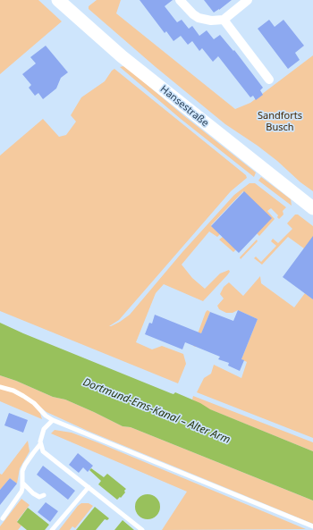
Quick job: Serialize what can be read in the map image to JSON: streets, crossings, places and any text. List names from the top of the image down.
{
  "streets": {
    "main road": ["Hansestraße"]
  },
  "water": ["Dortmund-Ems-Kanal – Alter Arm"],
  "parks": ["Sandforts Busch"]
}
